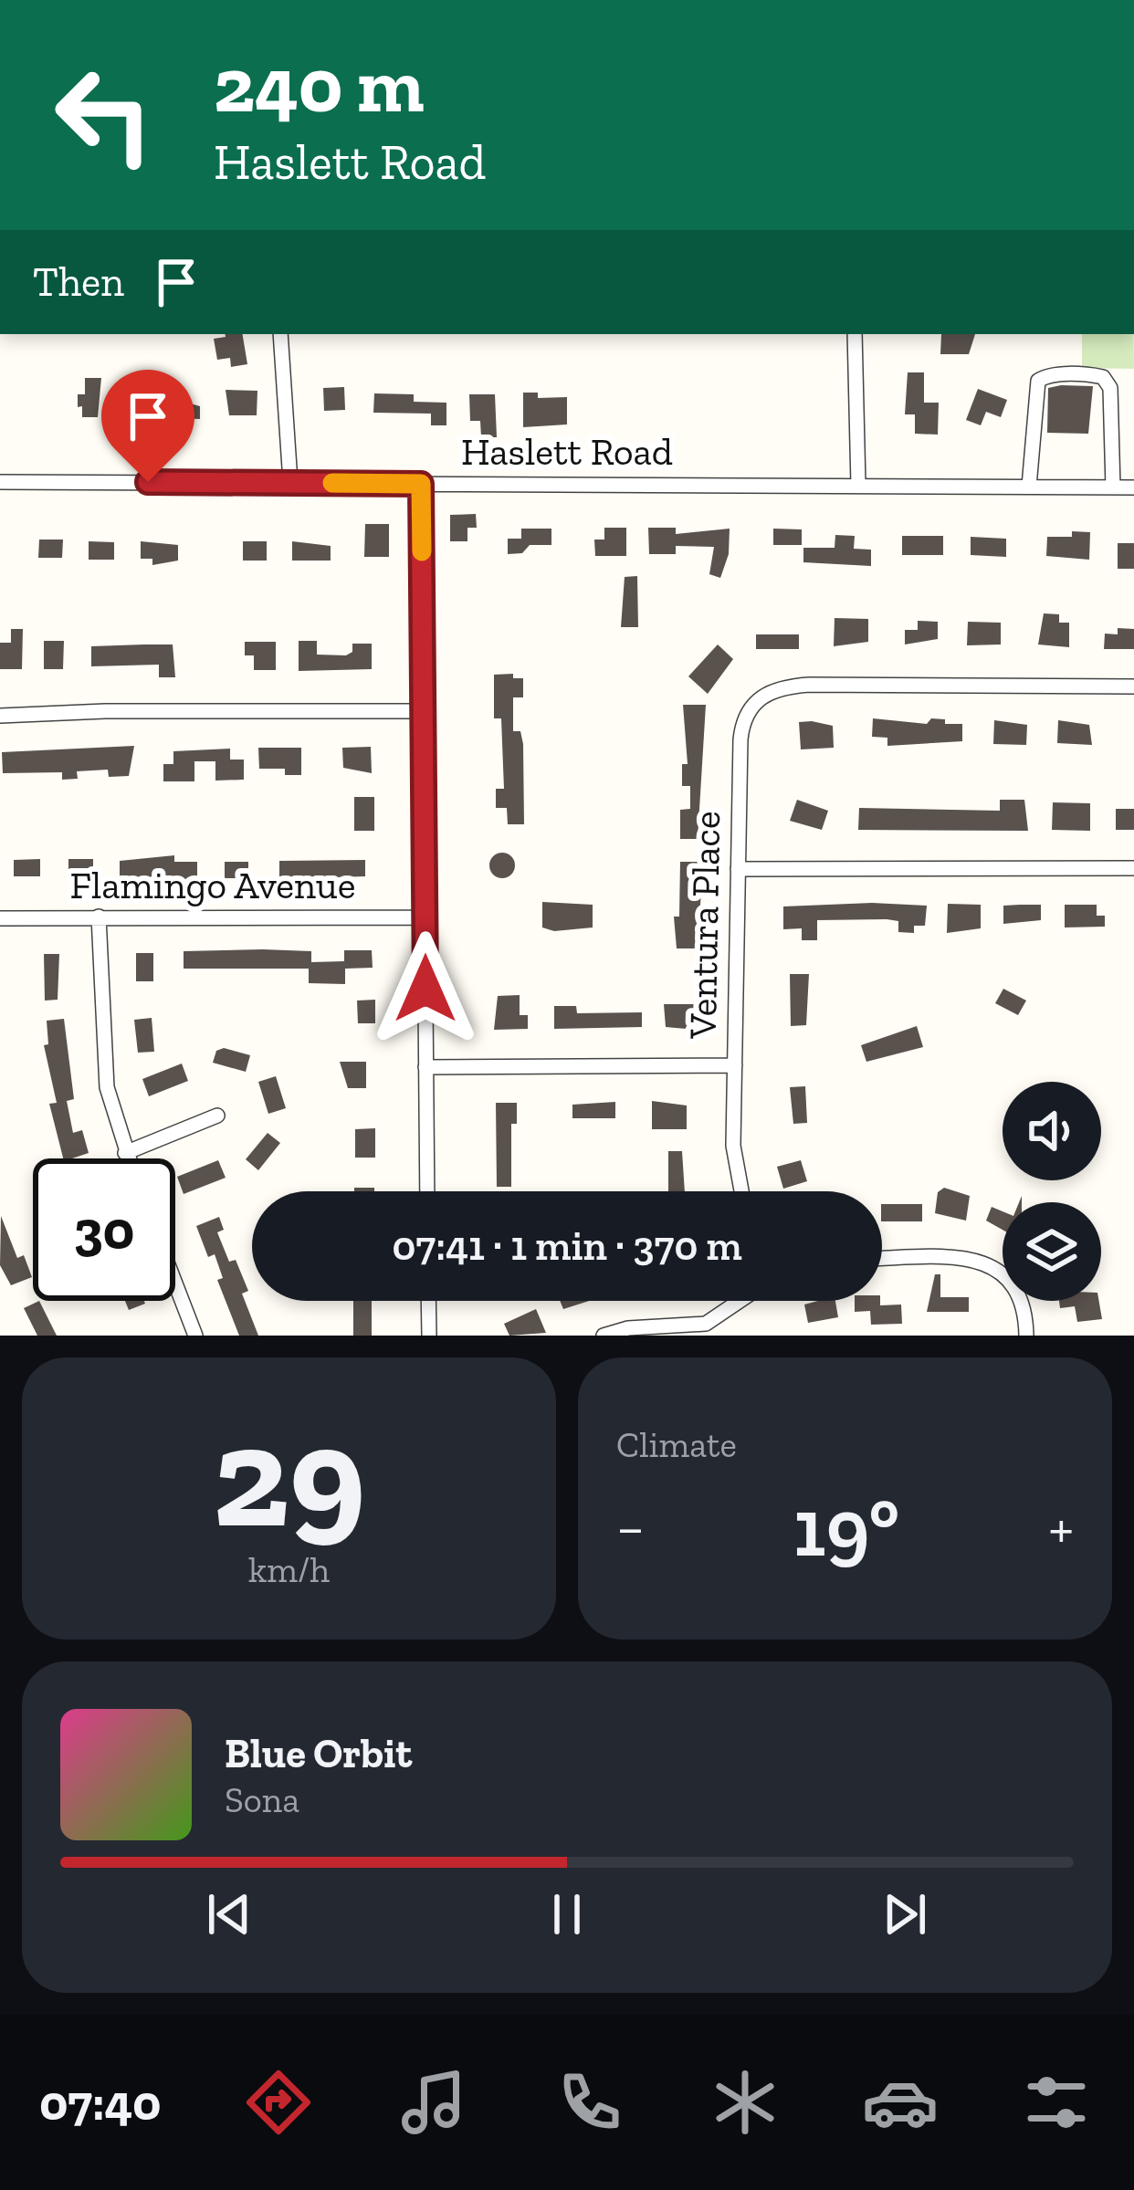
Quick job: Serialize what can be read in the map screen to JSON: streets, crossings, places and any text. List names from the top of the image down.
{
  "streets": {
    "street": ["Haslett Road", "Flamingo Avenue", "Ventura Place"]
  },
  "page": {
    "turn": ["240 m", "Haslett Road"],
    "then": "Then",
    "limit": "30",
    "trip": "07:41 · 1 min · 370 m",
    "tile": [
      ["29", "km/h"],
      "Climate"
    ],
    "heat": ["−", "19°", "+"],
    "song": ["Blue Orbit", "Sona"],
    "tabs": "07:40"
  }
}
